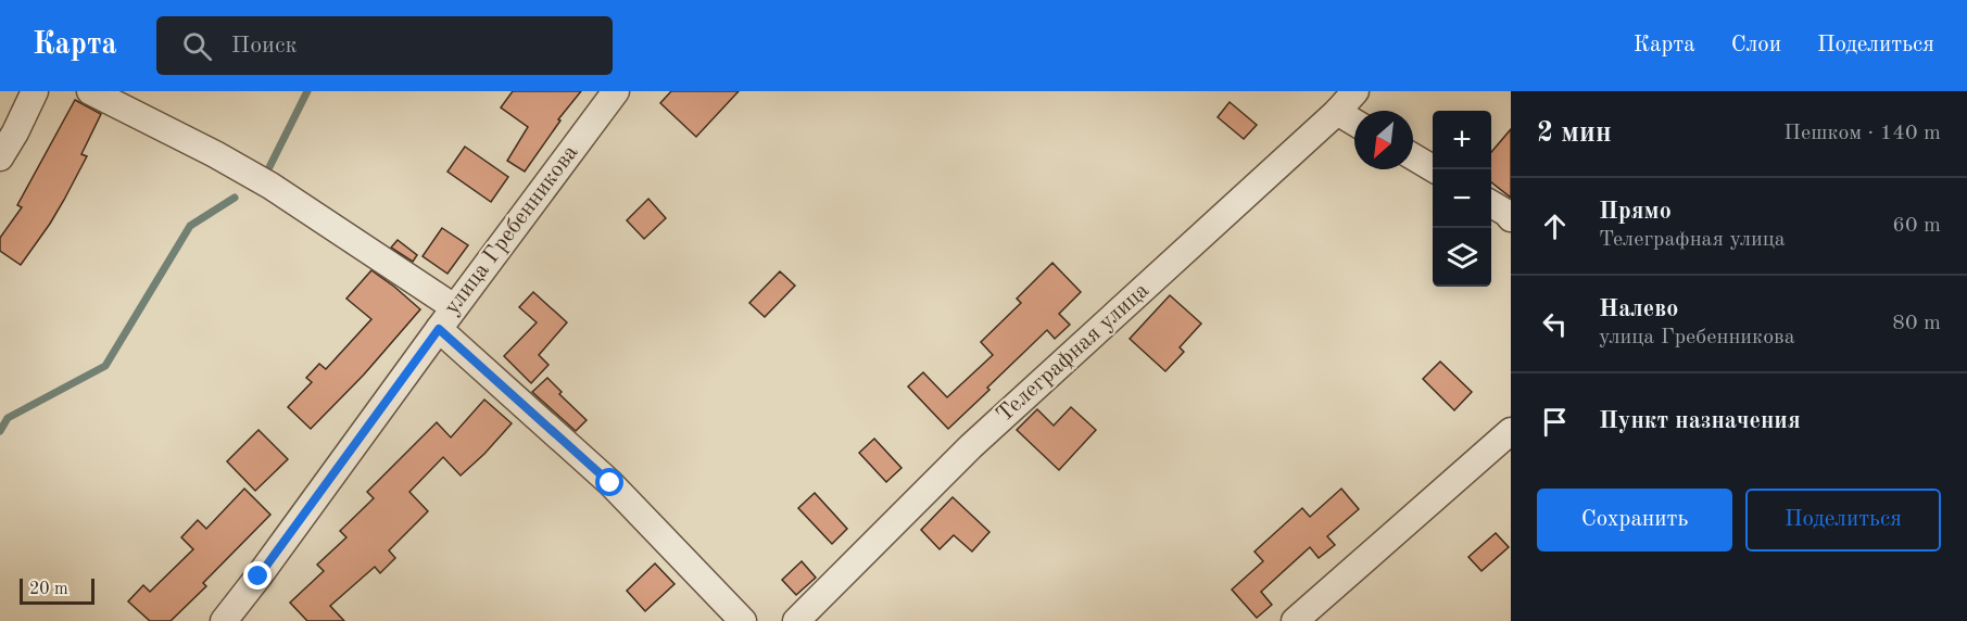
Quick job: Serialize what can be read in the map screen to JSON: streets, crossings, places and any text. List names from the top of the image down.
{
  "streets": {
    "street": ["улица Гребенникова", "Телеграфная улица"]
  },
  "scale_bar": "20 m",
  "north": "bottom left",
  "page": {
    "header": "Карта",
    "search": "Поиск",
    "nav": ["Карта", "Слои", "Поделиться"],
    "heading": ["2 мин", "Пешком · 140 m"],
    "map_buttons": ["+", "−"],
    "list": [
      ["Прямо", "Телеграфная улица", "60 m"],
      ["Налево", "улица Гребенникова", "80 m"],
      "Пункт назначения"
    ],
    "buttons": ["Сохранить", "Поделиться"],
    "scale": "20 m"
  }
}
